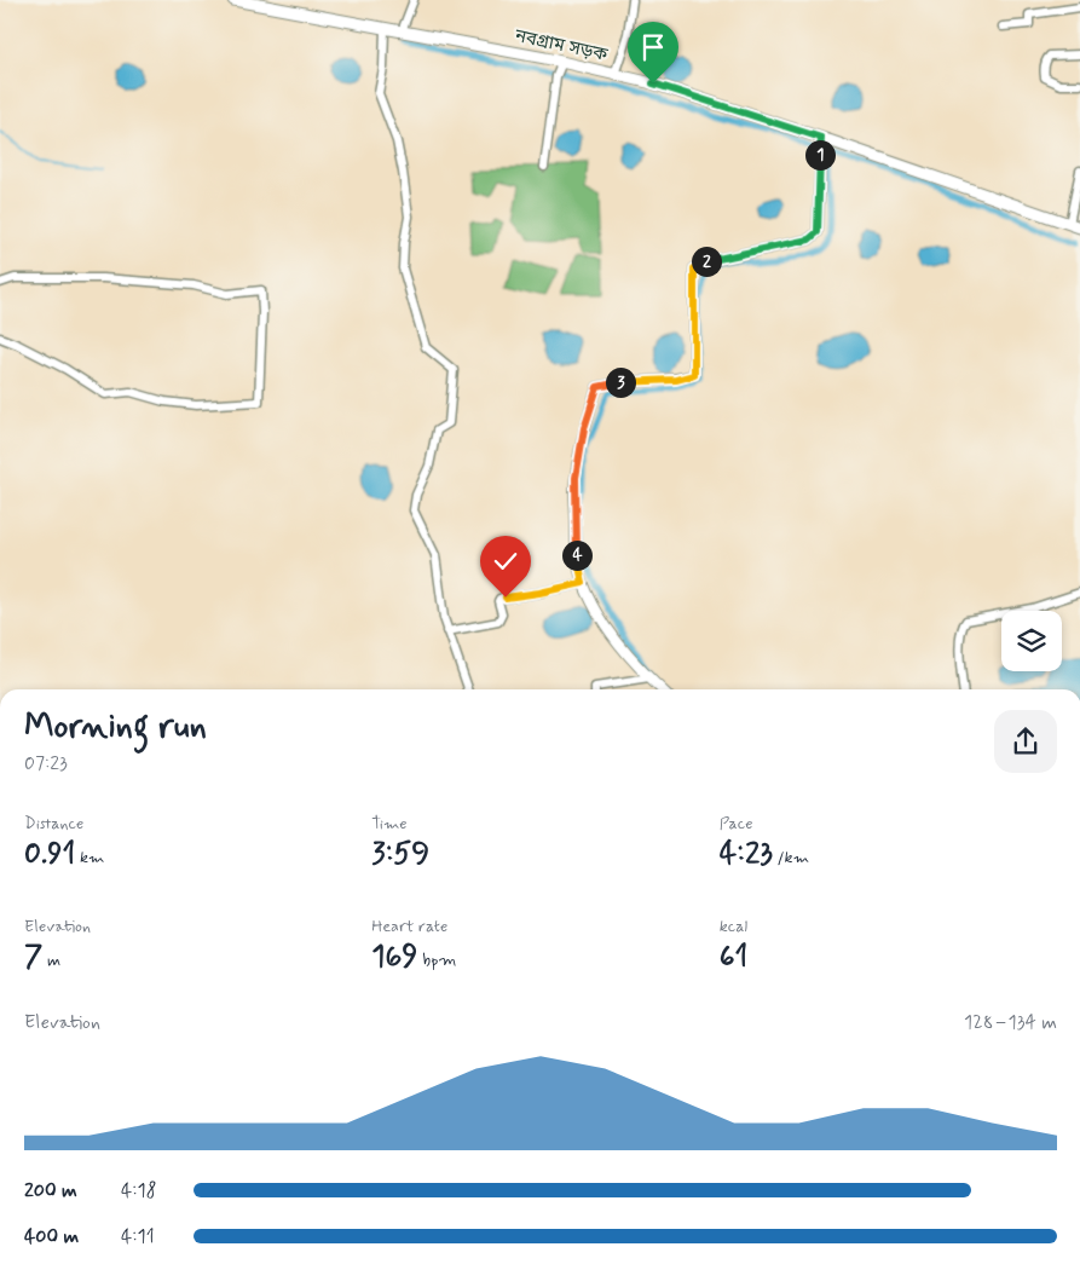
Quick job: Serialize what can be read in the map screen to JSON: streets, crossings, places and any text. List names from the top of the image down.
{
  "streets": {
    "main road": ["নবগ্রাম সড়ক"]
  },
  "page": {
    "pins": [
      "1",
      "2",
      "3",
      "4"
    ],
    "heading": ["Morning run", "07:23"],
    "stats": [
      ["Distance", "0.91 km"],
      ["Time", "3:59"],
      ["Pace", "4:23 /km"],
      ["Elevation", "7 m"],
      ["Heart rate", "169 bpm"],
      ["kcal", "61"]
    ],
    "chart": ["Elevation", "128–134 m"],
    "list": [
      {
        "name": "200 m",
        "note": "4:18"
      },
      {
        "name": "400 m",
        "note": "4:11"
      }
    ]
  }
}
